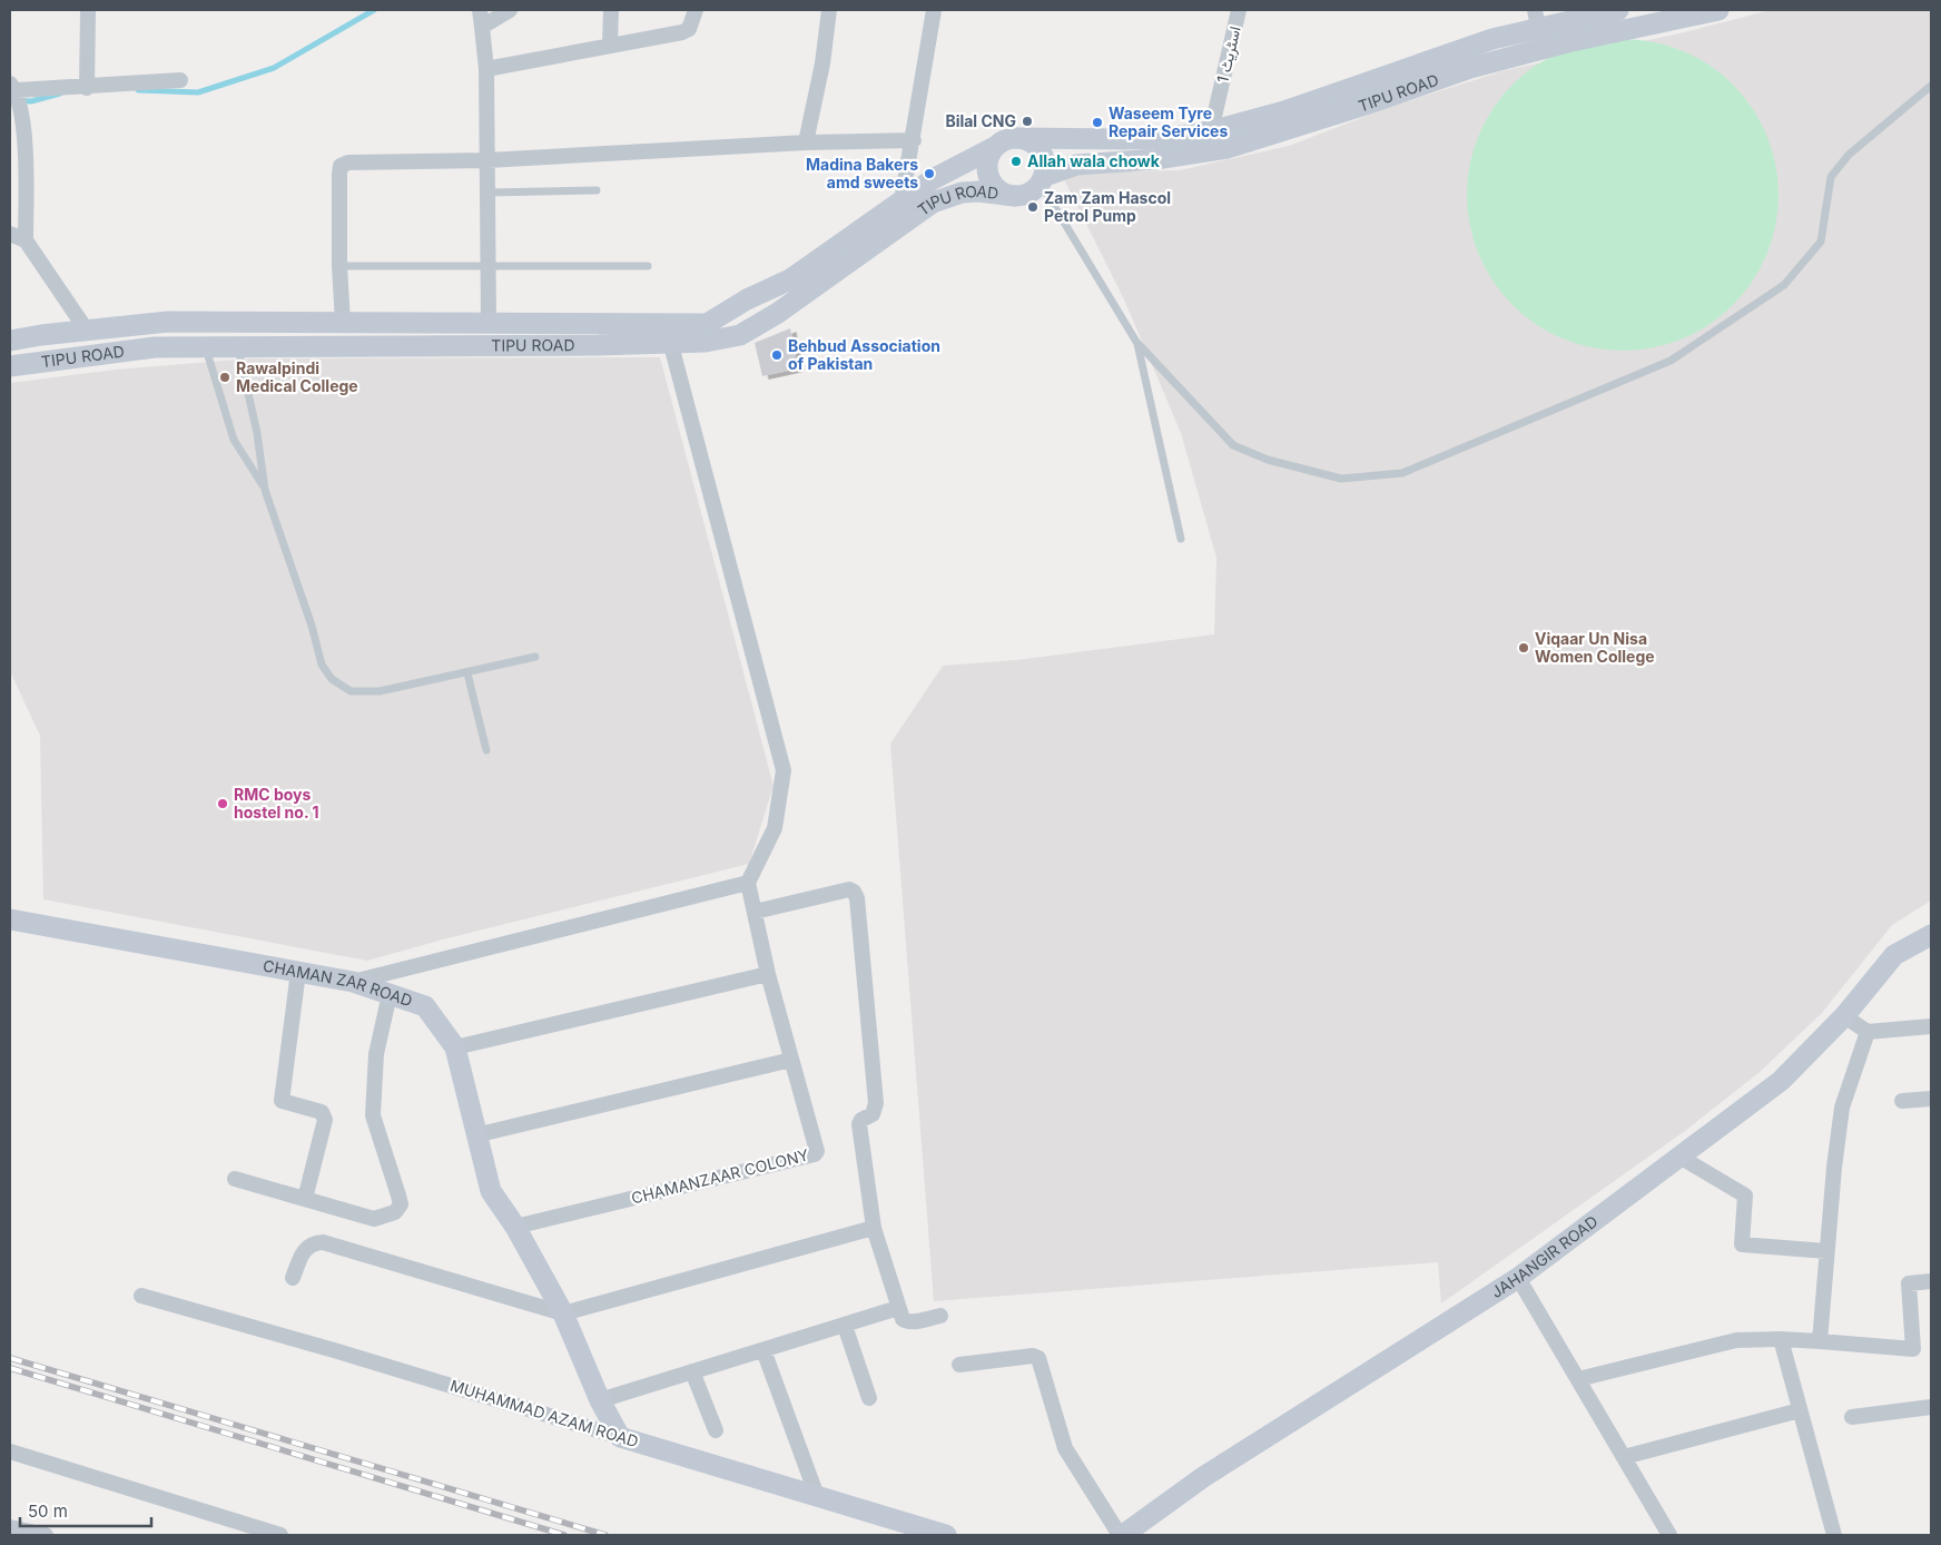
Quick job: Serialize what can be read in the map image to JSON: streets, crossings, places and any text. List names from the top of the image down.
{
  "streets": {
    "main road": [
      "TIPU ROAD",
      "CHAMAN ZAR ROAD",
      "JAHANGIR ROAD",
      "MUHAMMAD AZAM ROAD"
    ],
    "street": ["اسٹریٹ 1", "CHAMANZAAR COLONY"]
  },
  "crossings": [
    ["CHAMAN ZAR ROAD", "CHAMANZAAR COLONY"],
    ["CHAMAN ZAR ROAD", "MUHAMMAD AZAM ROAD"]
  ],
  "places": [
    "Bilal CNG",
    "Waseem Tyre Repair Services",
    "Allah wala chowk",
    "Madina Bakers amd sweets",
    "Zam Zam Hascol Petrol Pump",
    "Behbud Association of Pakistan",
    "Rawalpindi Medical College",
    "Viqaar Un Nisa Women College",
    "RMC boys hostel no. 1"
  ],
  "scale_bar": "50 m"
}
